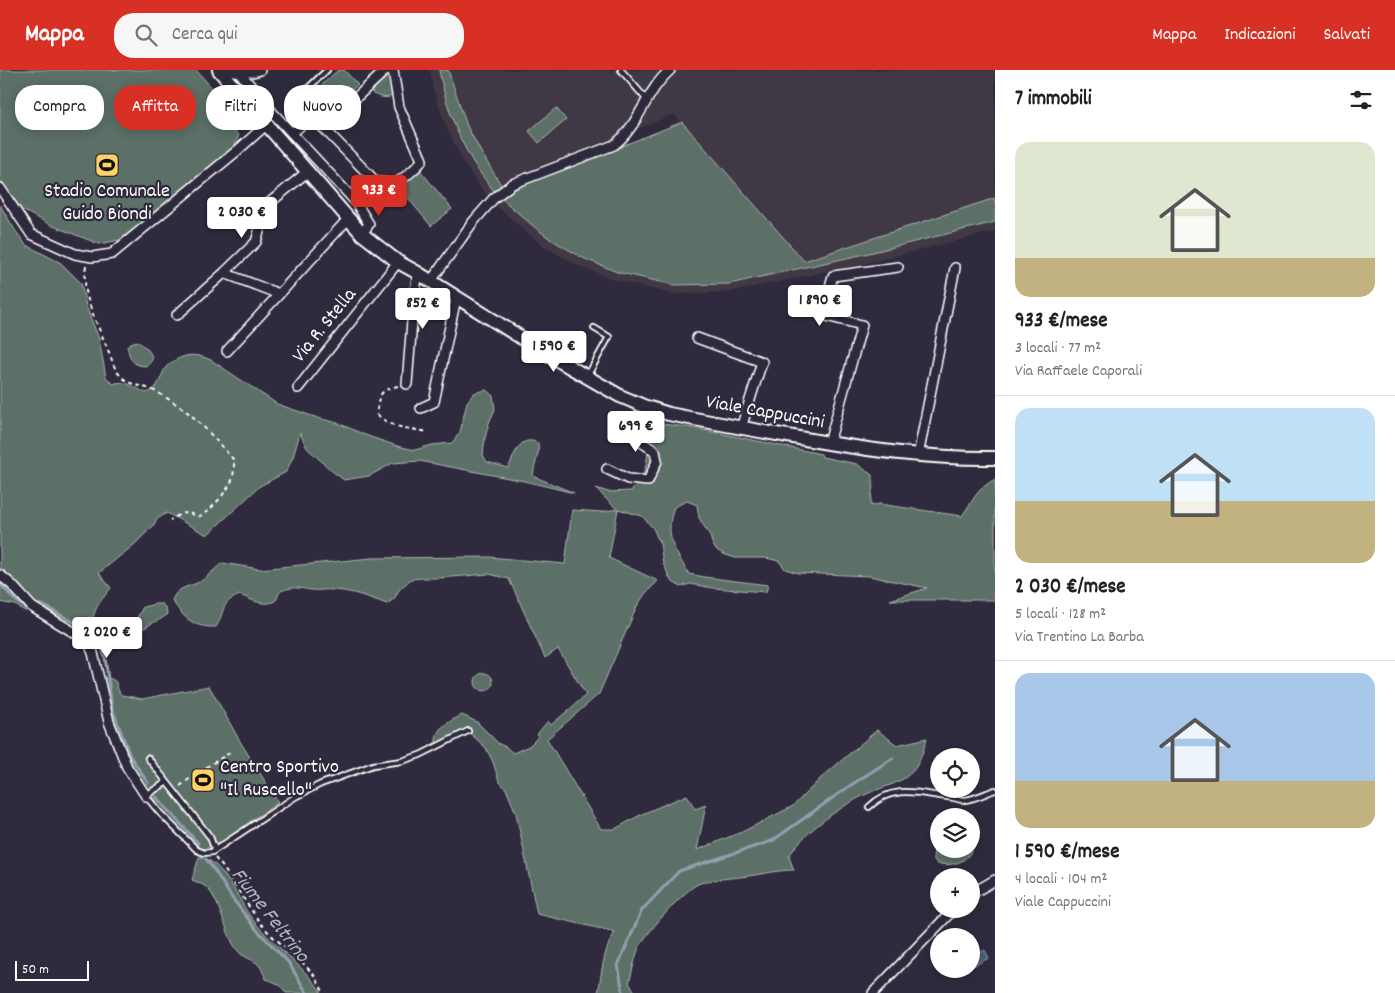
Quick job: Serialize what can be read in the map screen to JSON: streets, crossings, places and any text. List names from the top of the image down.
{
  "streets": {
    "street": ["Via R. Stella", "Viale Cappuccini"]
  },
  "crossings": [
    ["Via R. Stella", "Viale Cappuccini"]
  ],
  "water": ["Fiume Feltrino"],
  "places": {
    "sports": ["Stadio Comunale Guido Biondi", "Centro Sportivo \"Il Ruscello\""]
  },
  "scale_bar": "50 m",
  "page": {
    "header": "Mappa",
    "search": "Cerca qui",
    "nav": ["Mappa", "Indicazioni", "Salvati"],
    "heading": "7 immobili",
    "chip": [
      "Compra",
      "Affitta",
      "Filtri",
      "Nuovo"
    ],
    "list": [
      {
        "name": "933 €/mese",
        "note": "3 locali · 77 m² · Via Raffaele Caporali"
      },
      {
        "name": "2 030 €/mese",
        "note": "5 locali · 128 m² · Via Trentino La Barba"
      },
      {
        "name": "1 590 €/mese",
        "note": "4 locali · 104 m² · Viale Cappuccini"
      }
    ],
    "price": [
      "933 €",
      "2 030 €",
      "1 890 €",
      "852 €",
      "1 590 €",
      "699 €",
      "2 020 €"
    ],
    "map_buttons": ["+", "−"],
    "scale": "50 m"
  }
}
